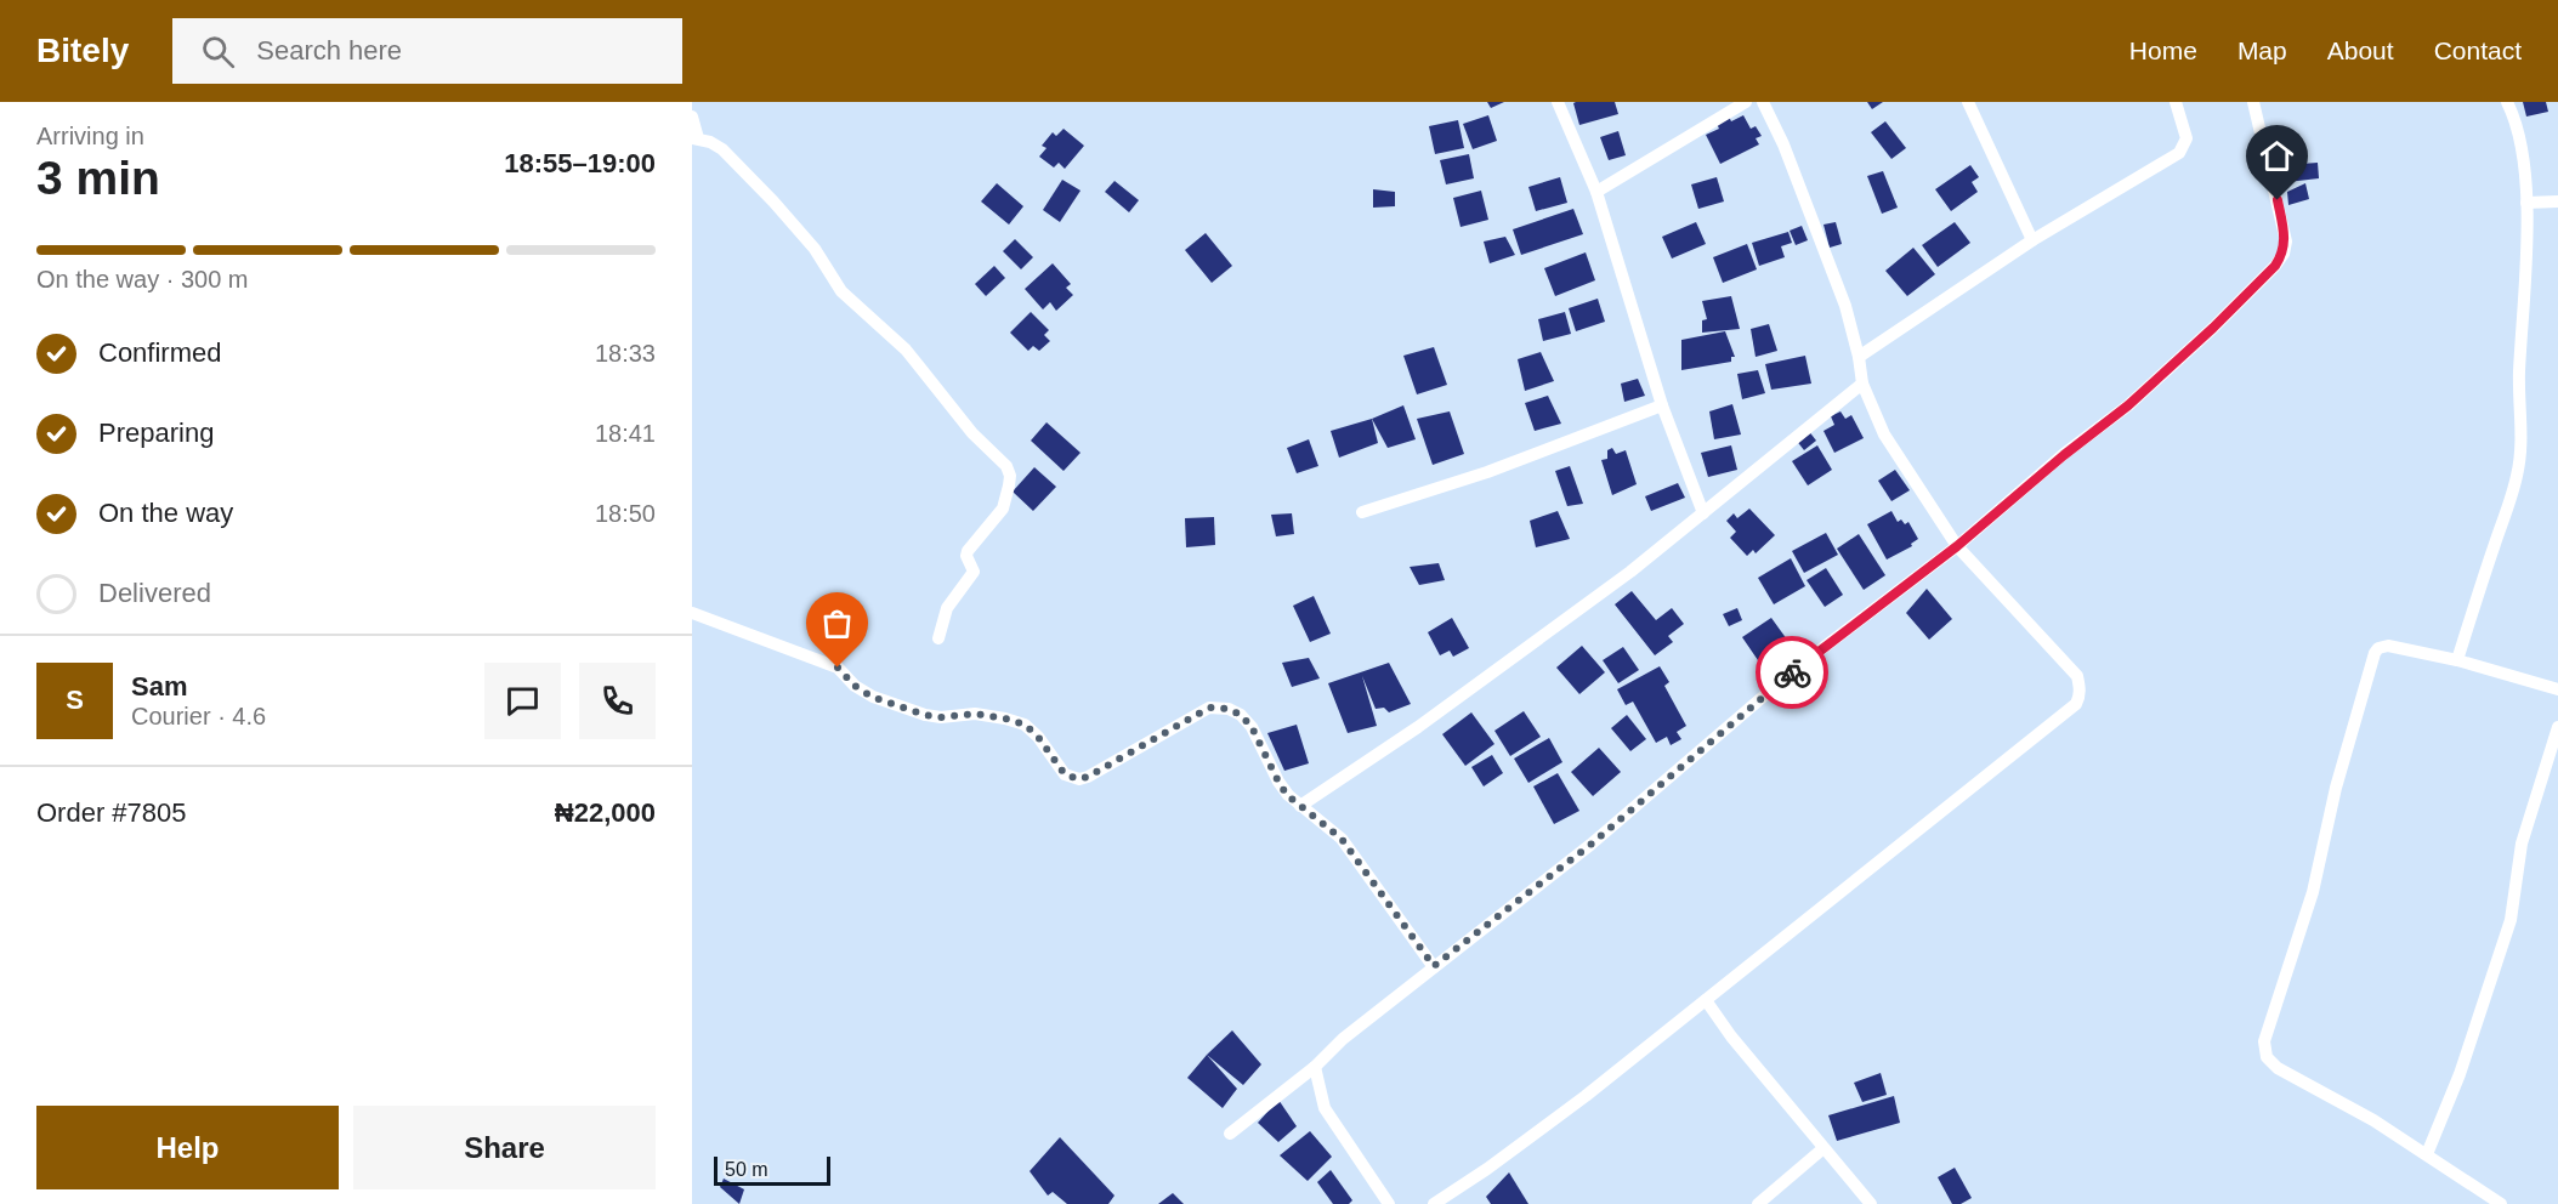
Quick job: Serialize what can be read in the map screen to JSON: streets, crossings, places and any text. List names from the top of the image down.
{
  "scale_bar": "50 m",
  "page": {
    "header": "Bitely",
    "search": "Search here",
    "nav": [
      "Home",
      "Map",
      "About",
      "Contact"
    ],
    "heading": ["3 min", "Arriving in", "18:55–19:00"],
    "panel": [
      "Sam",
      "Courier · 4.6",
      "Order #7805",
      "₦22,000"
    ],
    "bar": "On the way · 300 m",
    "list": [
      ["Confirmed", "18:33"],
      ["Preparing", "18:41"],
      ["On the way", "18:50"],
      "Delivered"
    ],
    "round": "S",
    "buttons": ["Help", "Share"],
    "scale": "50 m"
  }
}
